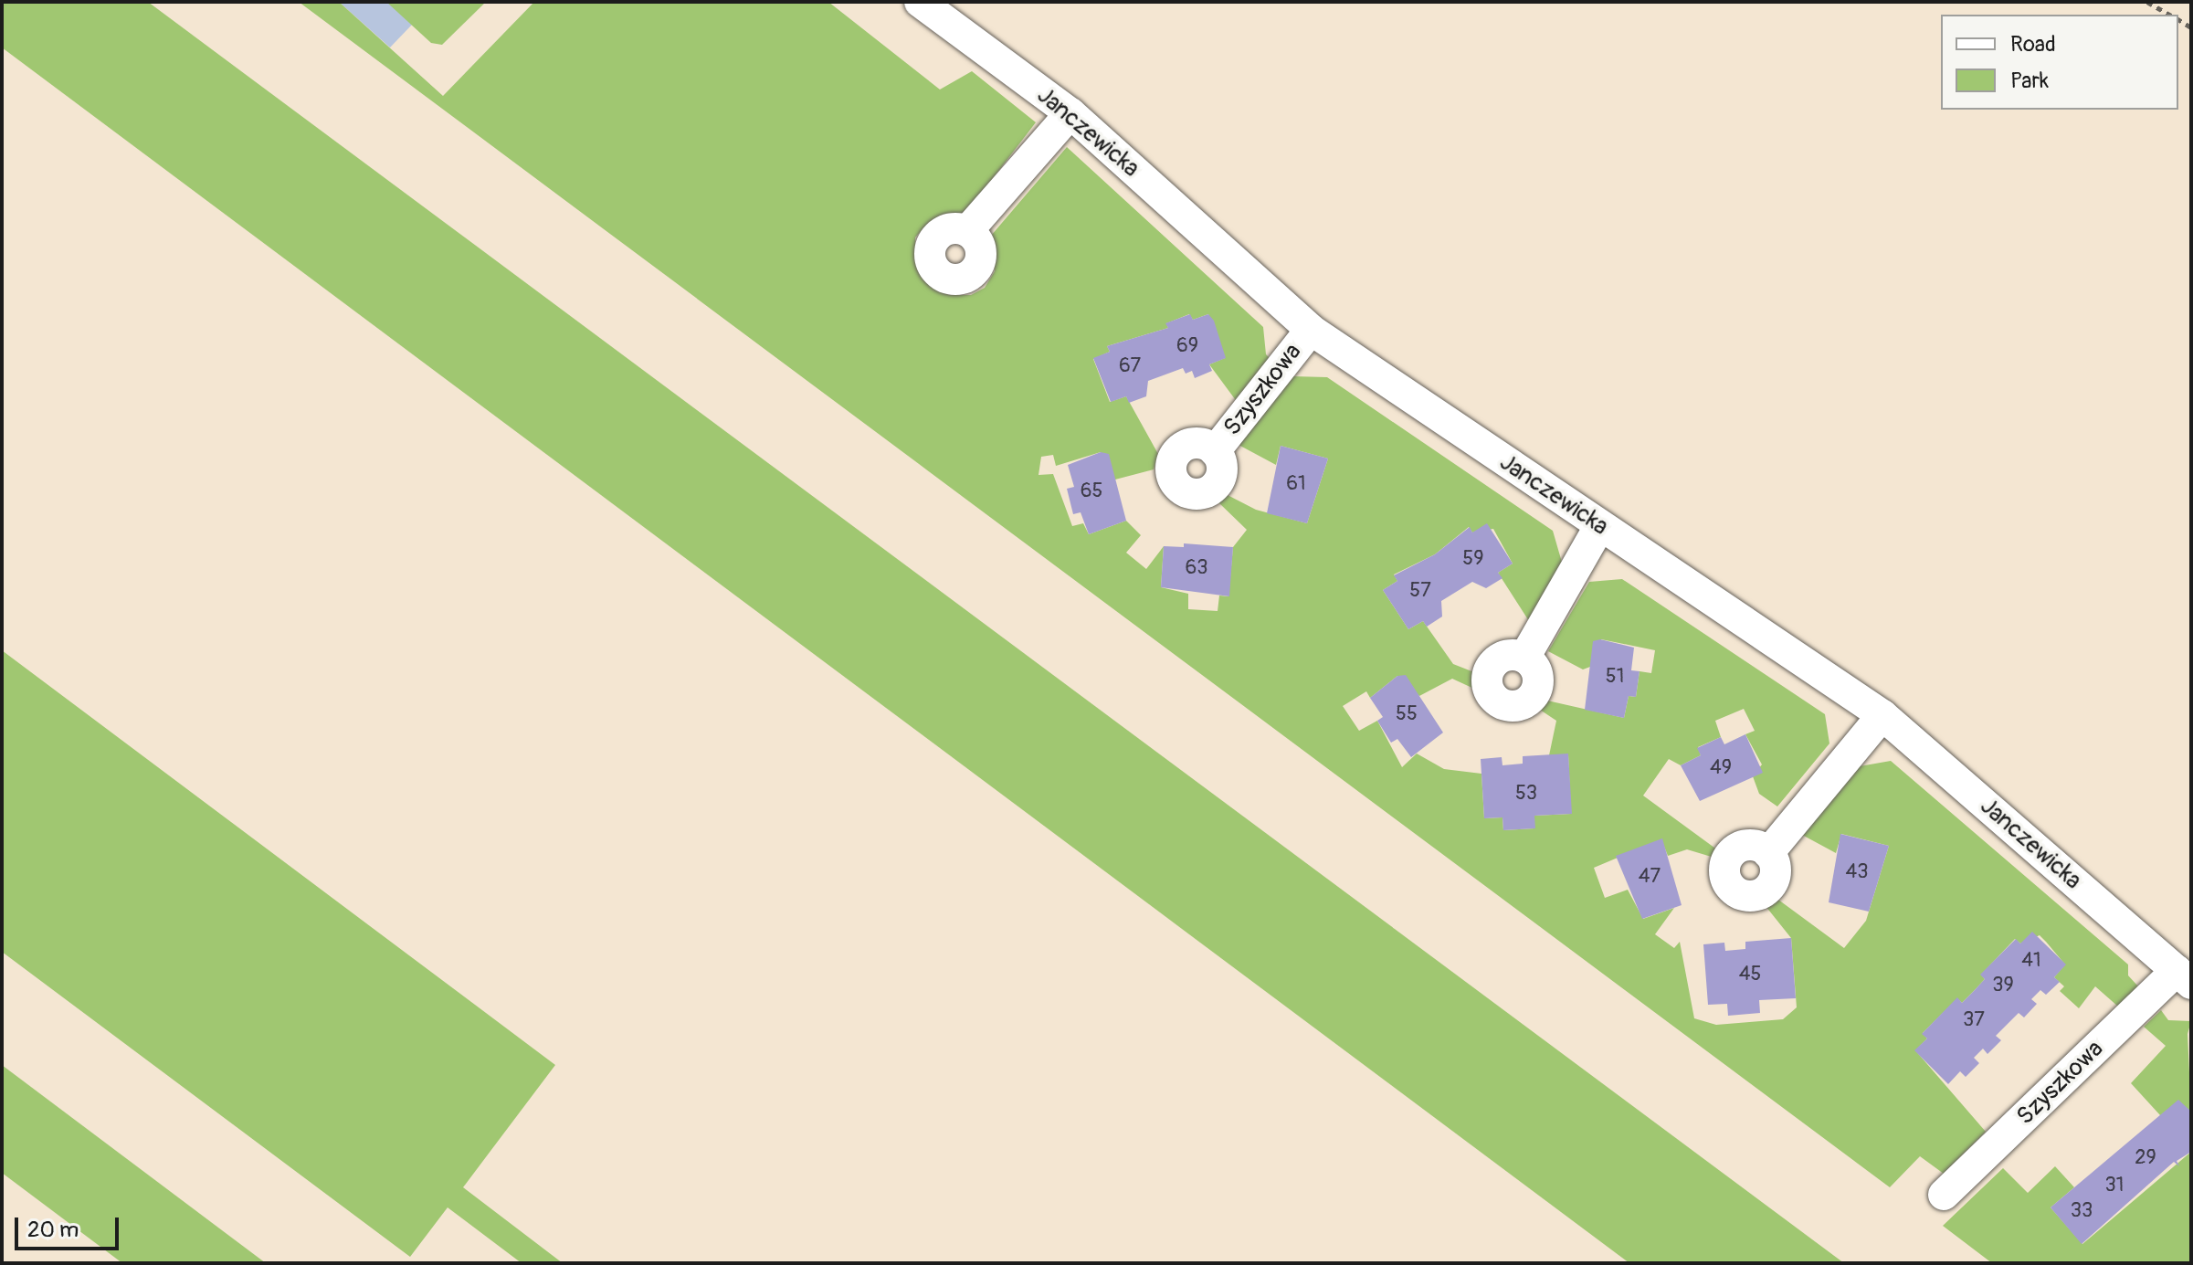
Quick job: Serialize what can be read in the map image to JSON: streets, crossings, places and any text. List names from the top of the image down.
{
  "streets": {
    "street": ["Janczewicka", "Szyszkowa"]
  },
  "crossings": [
    ["Janczewicka", "Szyszkowa"]
  ],
  "house_numbers": [
    "69",
    "67",
    "61",
    "65",
    "59",
    "63",
    "57",
    "51",
    "55",
    "49",
    "53",
    "43",
    "47",
    "41",
    "45",
    "39",
    "37",
    "29",
    "31",
    "33"
  ],
  "legend": ["Road", "Park"],
  "scale_bar": "20 m"
}
